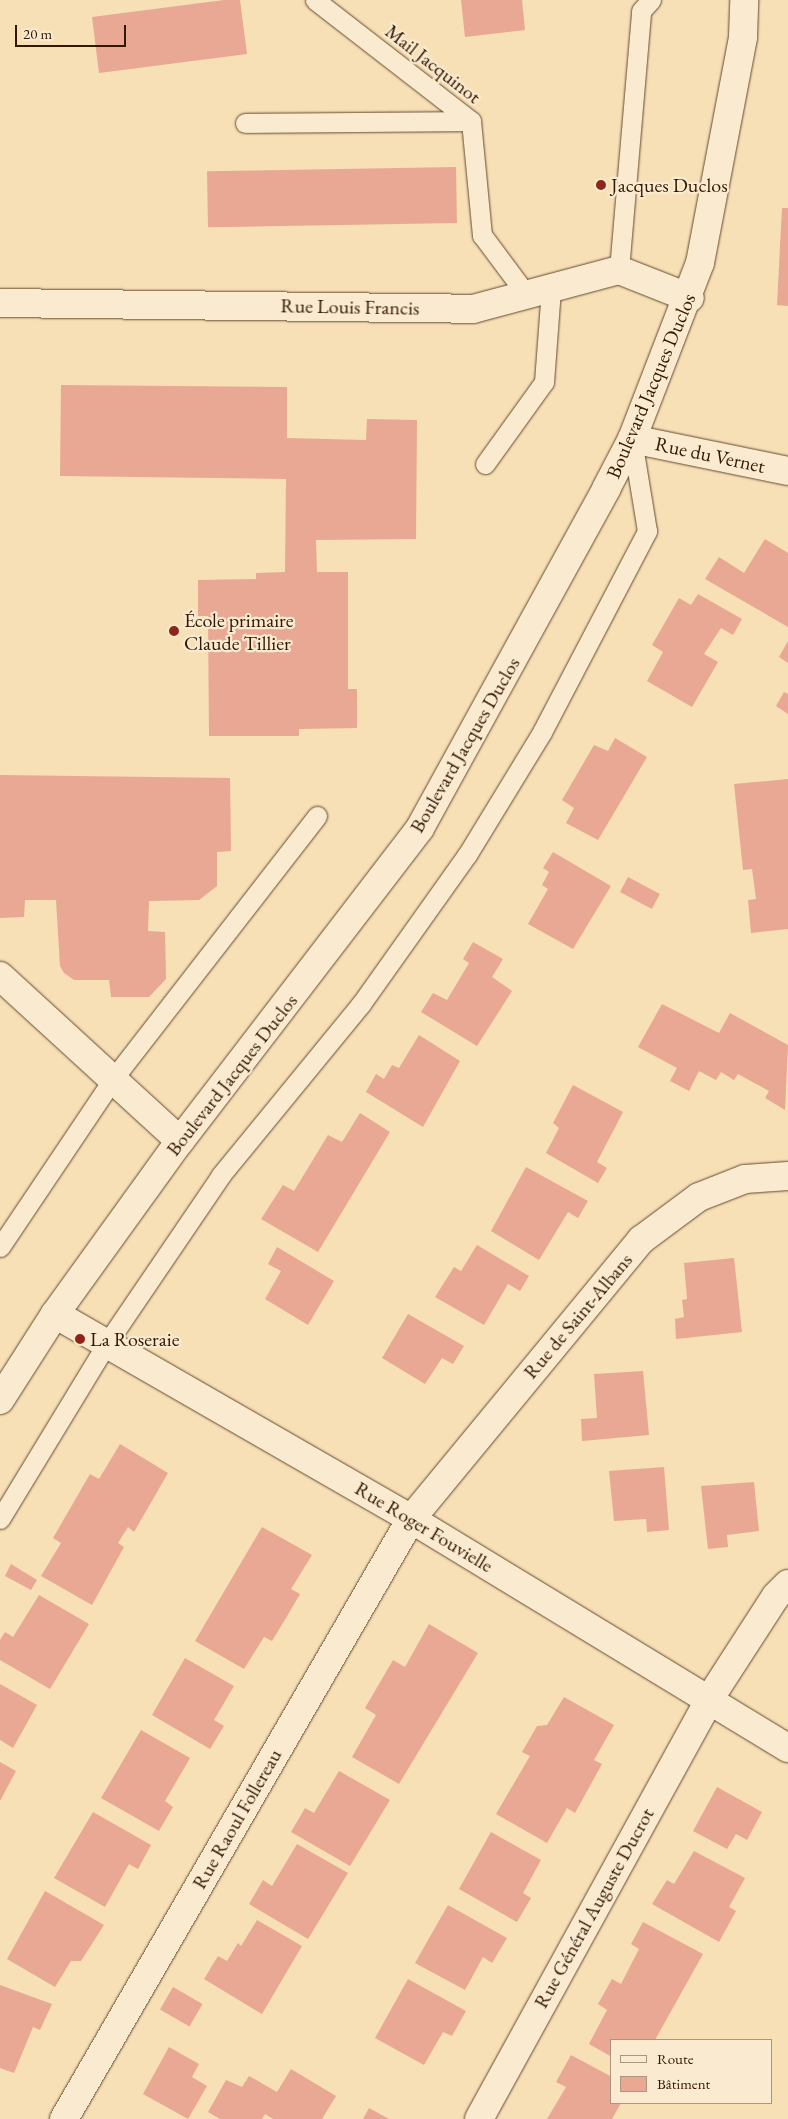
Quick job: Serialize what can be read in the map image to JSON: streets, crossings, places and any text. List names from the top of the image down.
{
  "streets": {
    "street": [
      "Rue Louis Francis",
      "Boulevard Jacques Duclos",
      "Rue du Vernet",
      "Rue de Saint-Albans",
      "Rue Roger Fouvielle",
      "Rue Raoul Follereau",
      "Rue Général Auguste Ducrot"
    ],
    "lane": ["Mail Jacquinot"]
  },
  "crossings": [
    ["Mail Jacquinot", "Rue Louis Francis"],
    ["Boulevard Jacques Duclos", "Rue du Vernet"],
    ["Boulevard Jacques Duclos", "Rue Roger Fouvielle"],
    ["Rue de Saint-Albans", "Rue Roger Fouvielle"],
    ["Rue de Saint-Albans", "Rue Raoul Follereau"],
    ["Rue Roger Fouvielle", "Rue Raoul Follereau"],
    ["Rue Roger Fouvielle", "Rue Général Auguste Ducrot"]
  ],
  "places": ["Jacques Duclos", "École primaire Claude Tillier", "La Roseraie"],
  "legend": ["Route", "Bâtiment"],
  "scale_bar": "20 m"
}
